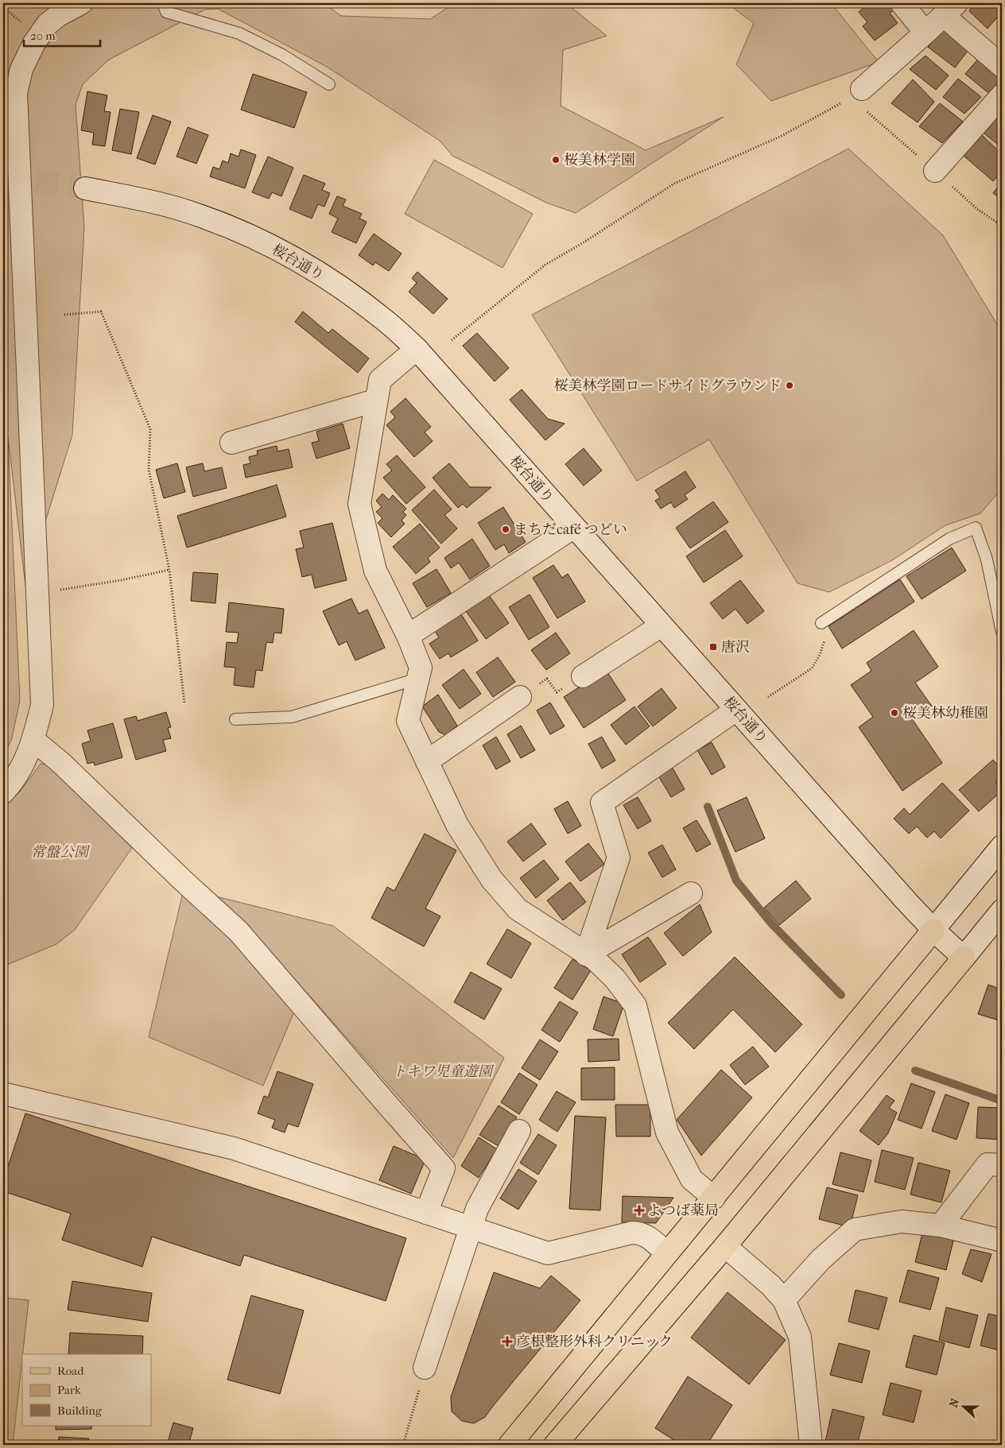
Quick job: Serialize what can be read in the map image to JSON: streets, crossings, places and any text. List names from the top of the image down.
{
  "streets": {
    "street": ["桜台通り"]
  },
  "parks": ["常盤公園", "トキワ児童遊園"],
  "places": {
    "other": [
      "桜美林学園",
      "桜美林学園ロードサイドグラウンド",
      "まちだcafé つどい",
      "桜美林幼稚園"
    ],
    "transit": ["唐沢"],
    "health": ["よつば薬局", "彦根整形外科クリニック"]
  },
  "legend": ["Road", "Park", "Building"],
  "scale_bar": "20 m",
  "north": "left"
}
